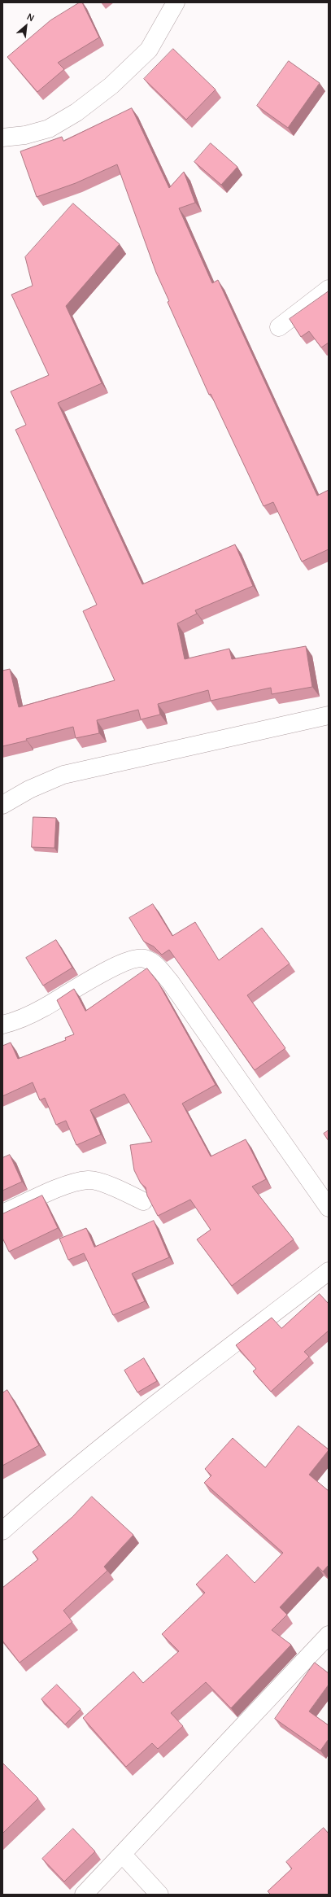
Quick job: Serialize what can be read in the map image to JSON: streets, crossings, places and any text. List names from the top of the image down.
{
  "north": "top right"
}
